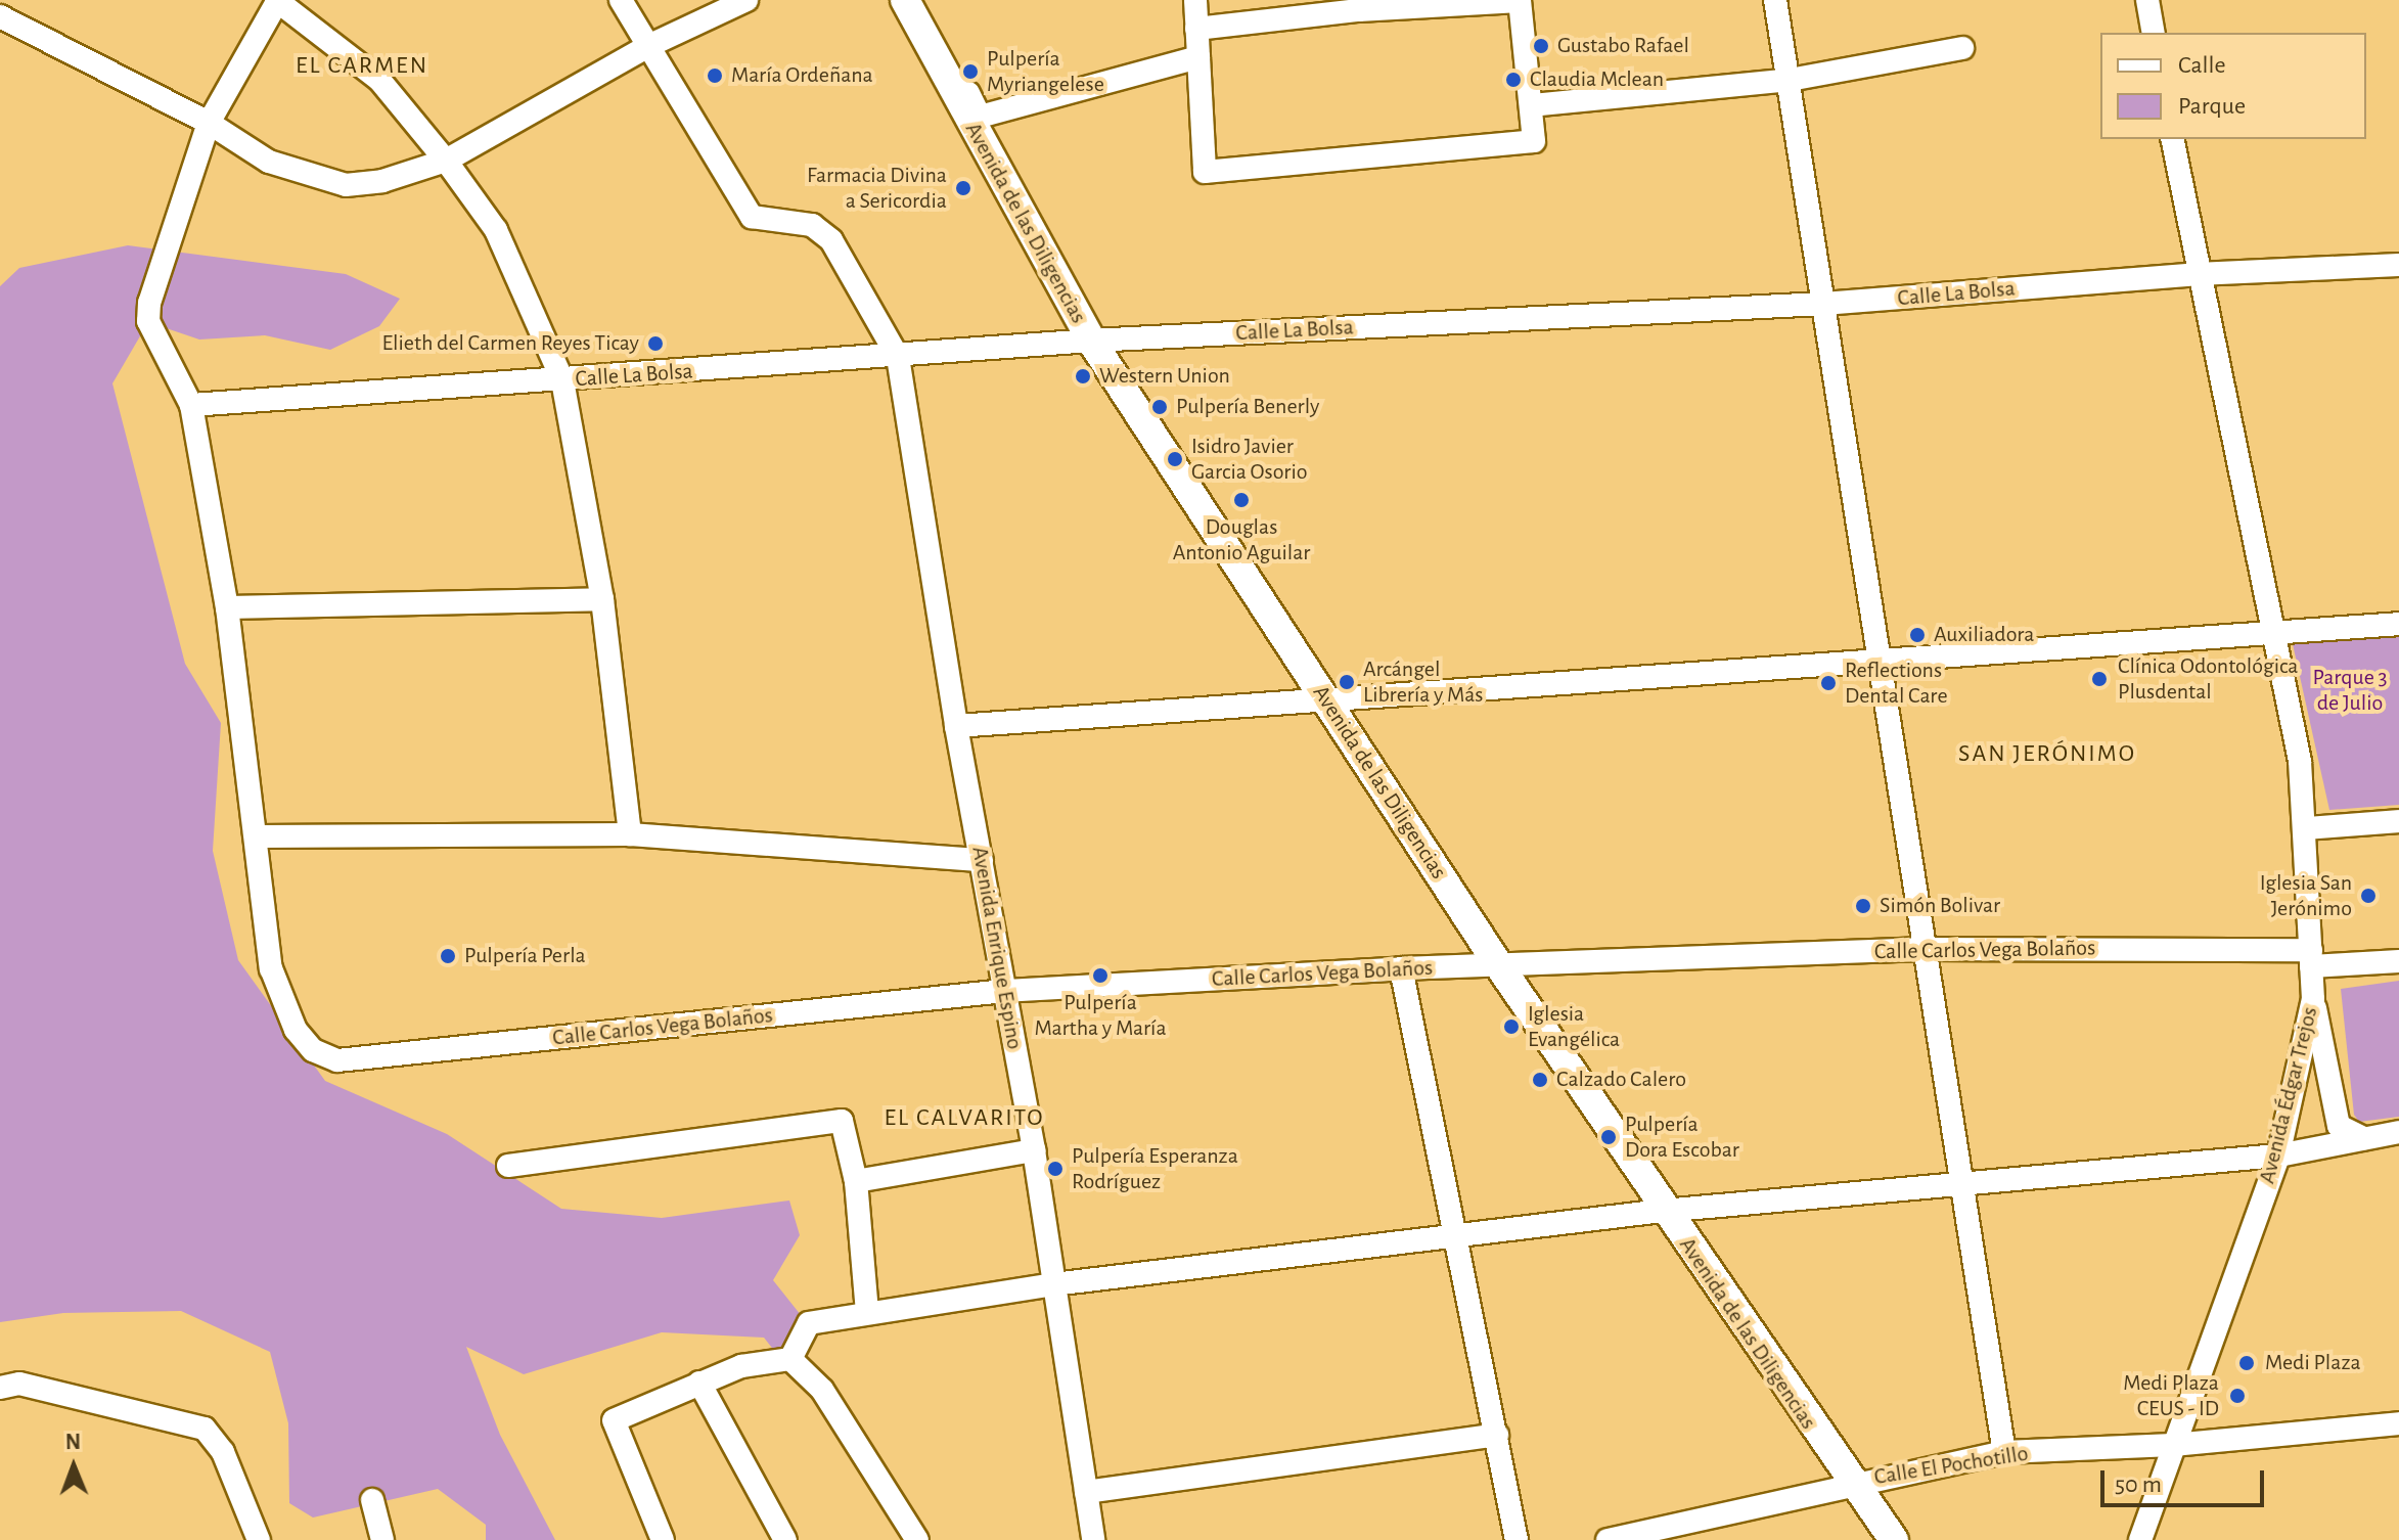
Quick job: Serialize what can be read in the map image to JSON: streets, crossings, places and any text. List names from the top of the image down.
{
  "streets": {
    "street": [
      "Avenida de las Diligencias",
      "Calle La Bolsa",
      "Avenida Enrique Espino",
      "Calle Carlos Vega Bolaños",
      "Avenida Édgar Trejos",
      "Calle El Pochotillo"
    ]
  },
  "crossings": [
    ["Avenida de las Diligencias", "Calle La Bolsa"],
    ["Avenida de las Diligencias", "Calle Carlos Vega Bolaños"],
    ["Avenida de las Diligencias", "Calle El Pochotillo"],
    ["Calle La Bolsa", "Avenida Enrique Espino"],
    ["Calle La Bolsa", "Avenida Édgar Trejos"],
    ["Avenida Enrique Espino", "Calle Carlos Vega Bolaños"],
    ["Calle Carlos Vega Bolaños", "Avenida Édgar Trejos"],
    ["Avenida Édgar Trejos", "Calle El Pochotillo"]
  ],
  "districts": ["EL CARMEN", "SAN JERÓNIMO", "EL CALVARITO"],
  "parks": ["Parque 3 de Julio"],
  "places": [
    "Gustabo Rafael",
    "Pulpería Myriangelese",
    "María Ordeñana",
    "Claudia Mclean",
    "Farmacia Divina a Sericordia",
    "Elieth del Carmen Reyes Ticay",
    "Western Union",
    "Pulpería Benerly",
    "Isidro Javier Garcia Osorio",
    "Douglas Antonio Aguilar",
    "Auxiliadora",
    "Clínica Odontológica Plusdental",
    "Arcángel Librería y Más",
    "Reflections Dental Care",
    "Iglesia San Jerónimo",
    "Simón Bolivar",
    "Pulpería Perla",
    "Pulpería Martha y María",
    "Iglesia Evangélica",
    "Calzado Calero",
    "Pulpería Dora Escobar",
    "Pulpería Esperanza Rodríguez",
    "Medi Plaza",
    "Medi Plaza CEUS - ID"
  ],
  "legend": ["Calle", "Parque"],
  "scale_bar": "50 m",
  "north": "top"
}
